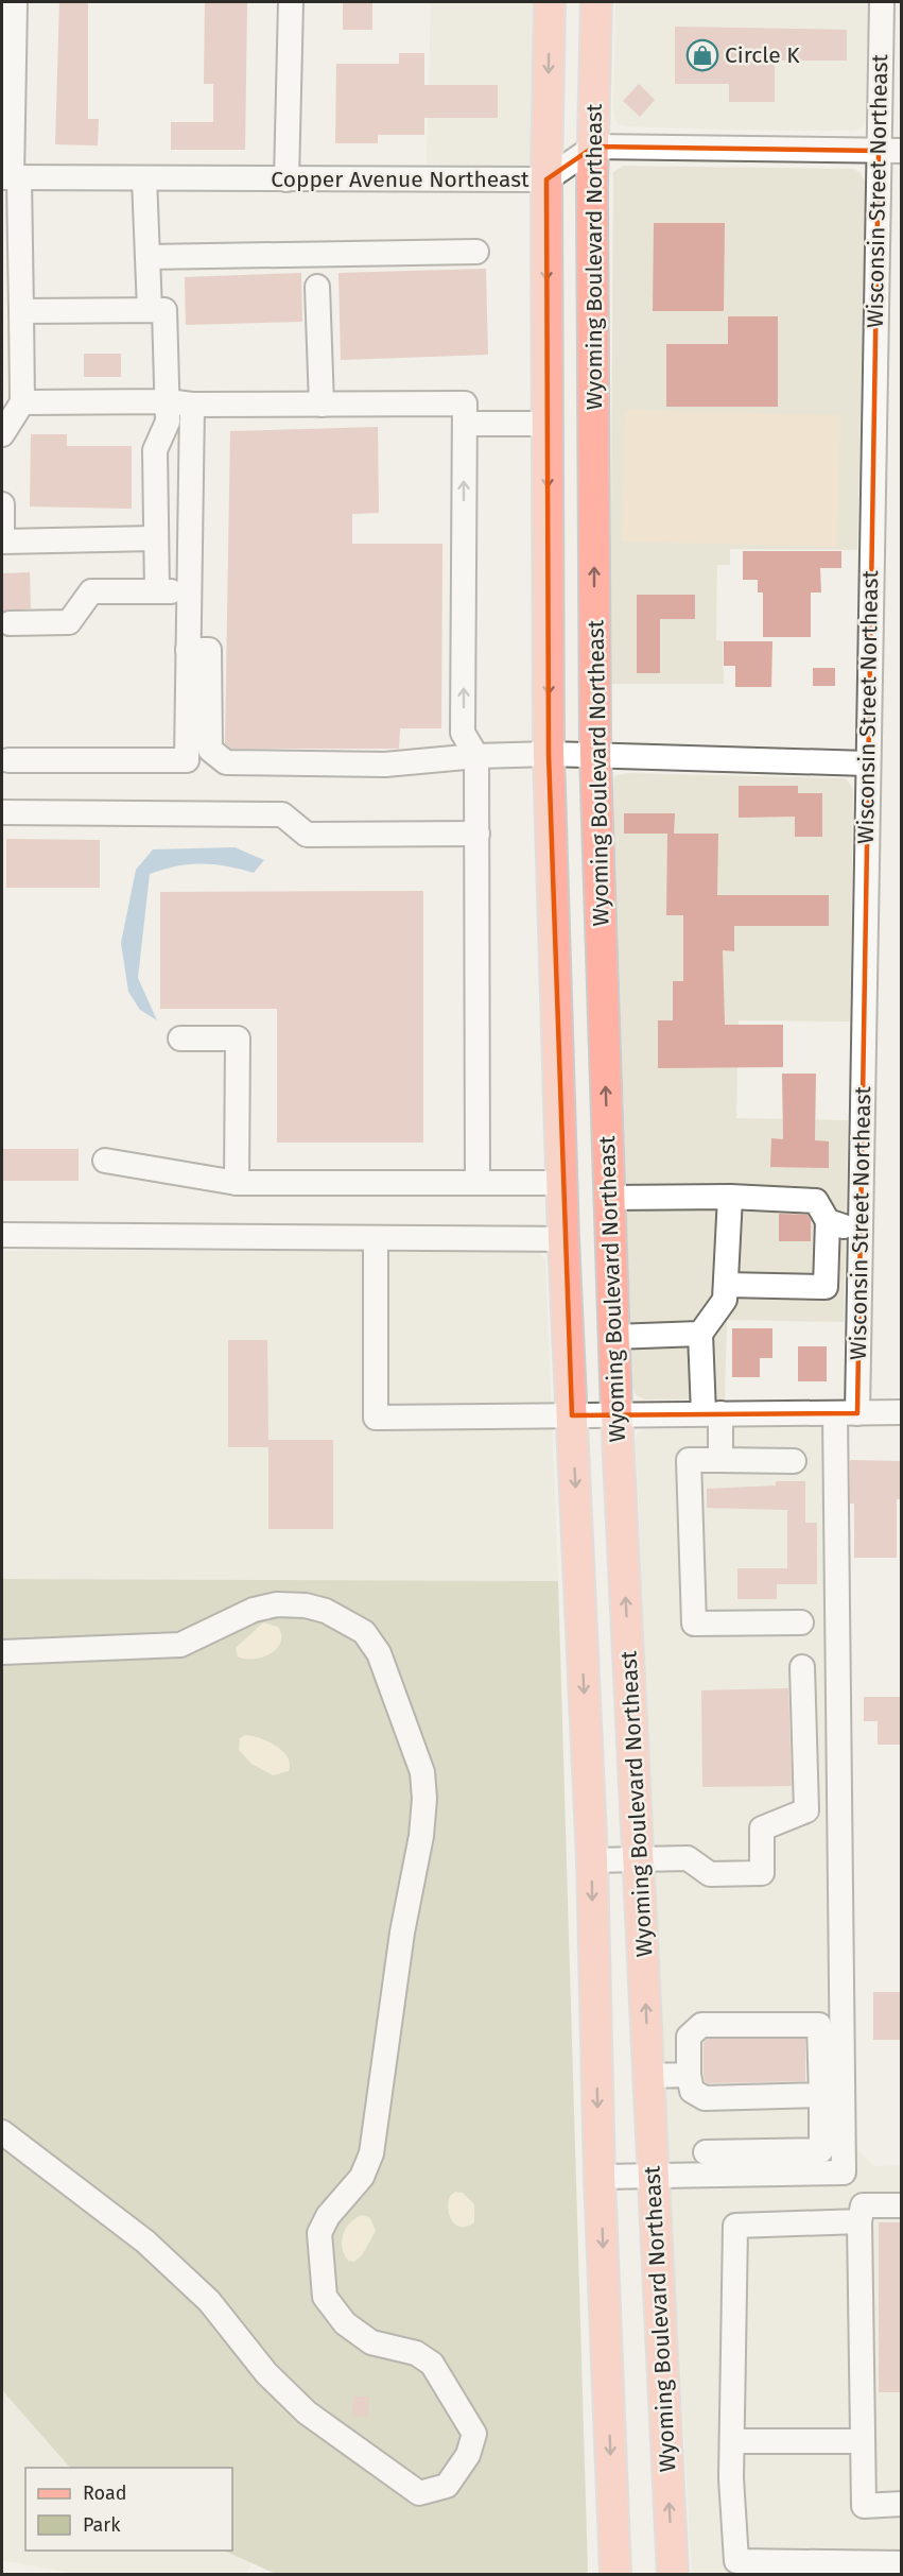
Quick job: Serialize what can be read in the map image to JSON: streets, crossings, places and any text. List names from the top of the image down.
{
  "streets": {
    "main road": ["Wyoming Boulevard Northeast"],
    "street": ["Copper Avenue Northeast", "Wisconsin Street Northeast"]
  },
  "crossings": [
    ["Copper Avenue Northeast", "Wyoming Boulevard Northeast"],
    ["Wisconsin Street Northeast", "Wyoming Boulevard Northeast"]
  ],
  "places": {
    "shop": ["Circle K"]
  },
  "legend": ["Road", "Park"]
}
